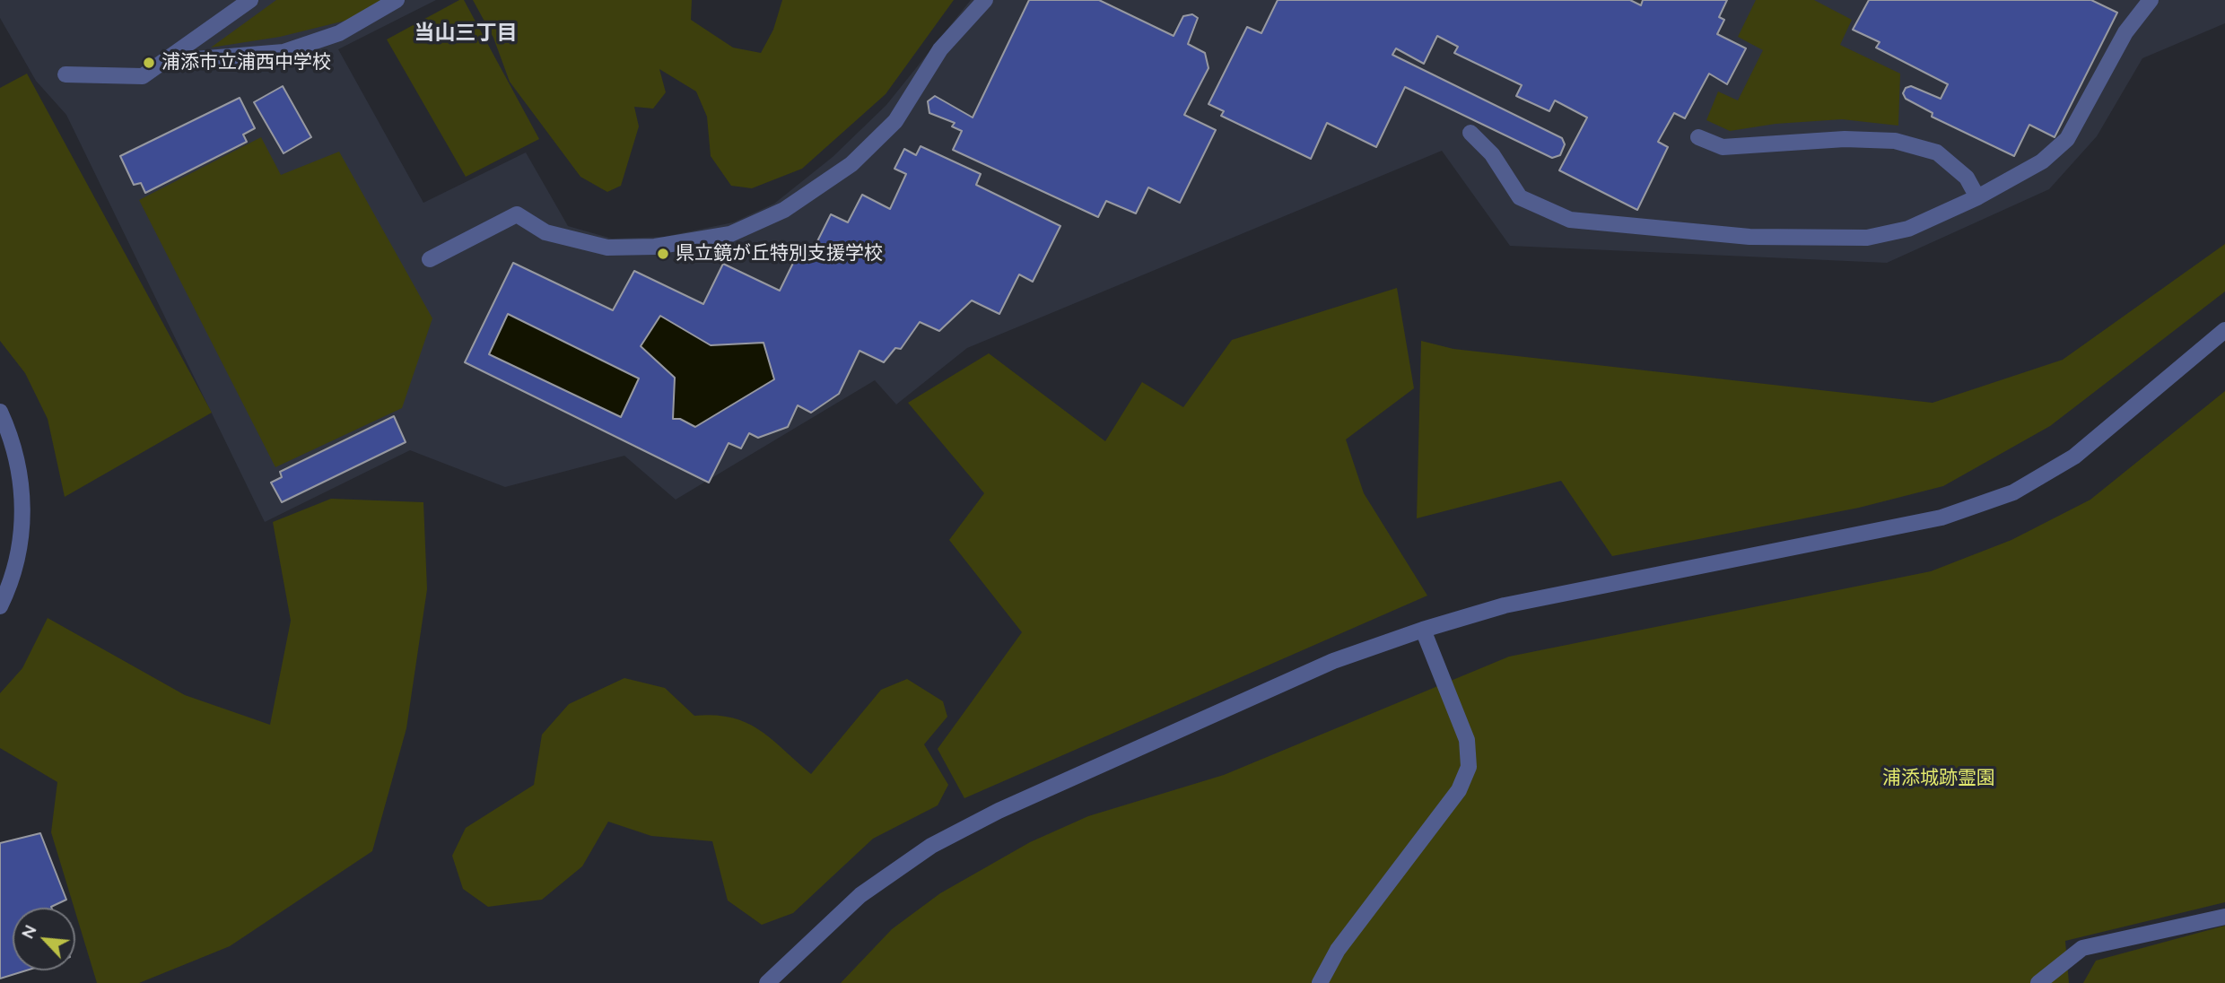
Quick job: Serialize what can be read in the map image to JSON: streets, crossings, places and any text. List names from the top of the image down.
{
  "districts": ["当山三丁目"],
  "parks": ["浦添城跡霊園"],
  "places": ["浦添市立浦西中学校", "県立鏡が丘特別支援学校"],
  "north": "top left"
}
